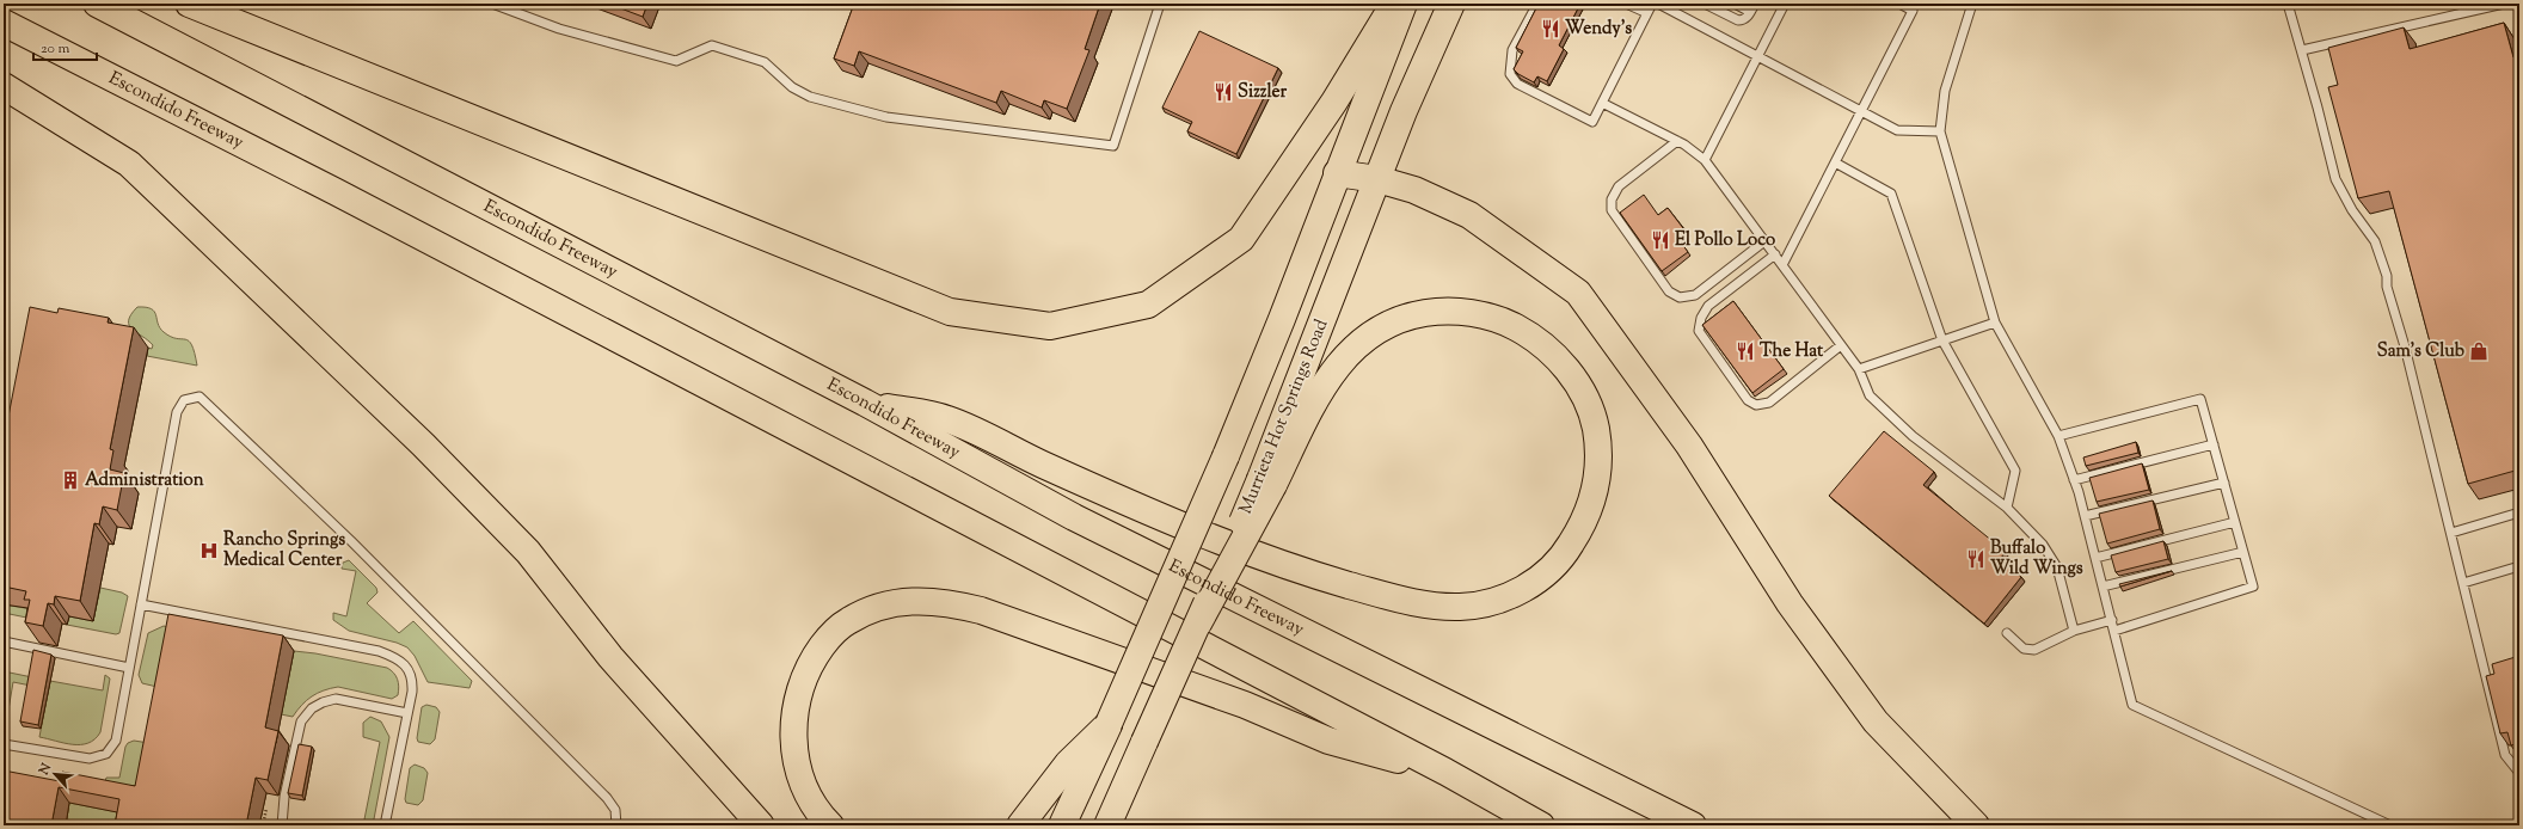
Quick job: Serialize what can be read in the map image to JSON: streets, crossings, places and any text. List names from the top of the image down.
{
  "streets": {
    "main road": ["Escondido Freeway", "Murrieta Hot Springs Road"]
  },
  "places": {
    "restaurant": [
      "Wendy's",
      "Sizzler",
      "El Pollo Loco",
      "The Hat",
      "Buffalo Wild Wings"
    ],
    "shop": ["Sam's Club"],
    "building": ["Administration"],
    "hospital": ["Rancho Springs Medical Center"]
  },
  "scale_bar": "20 m",
  "north": "top left"
}
